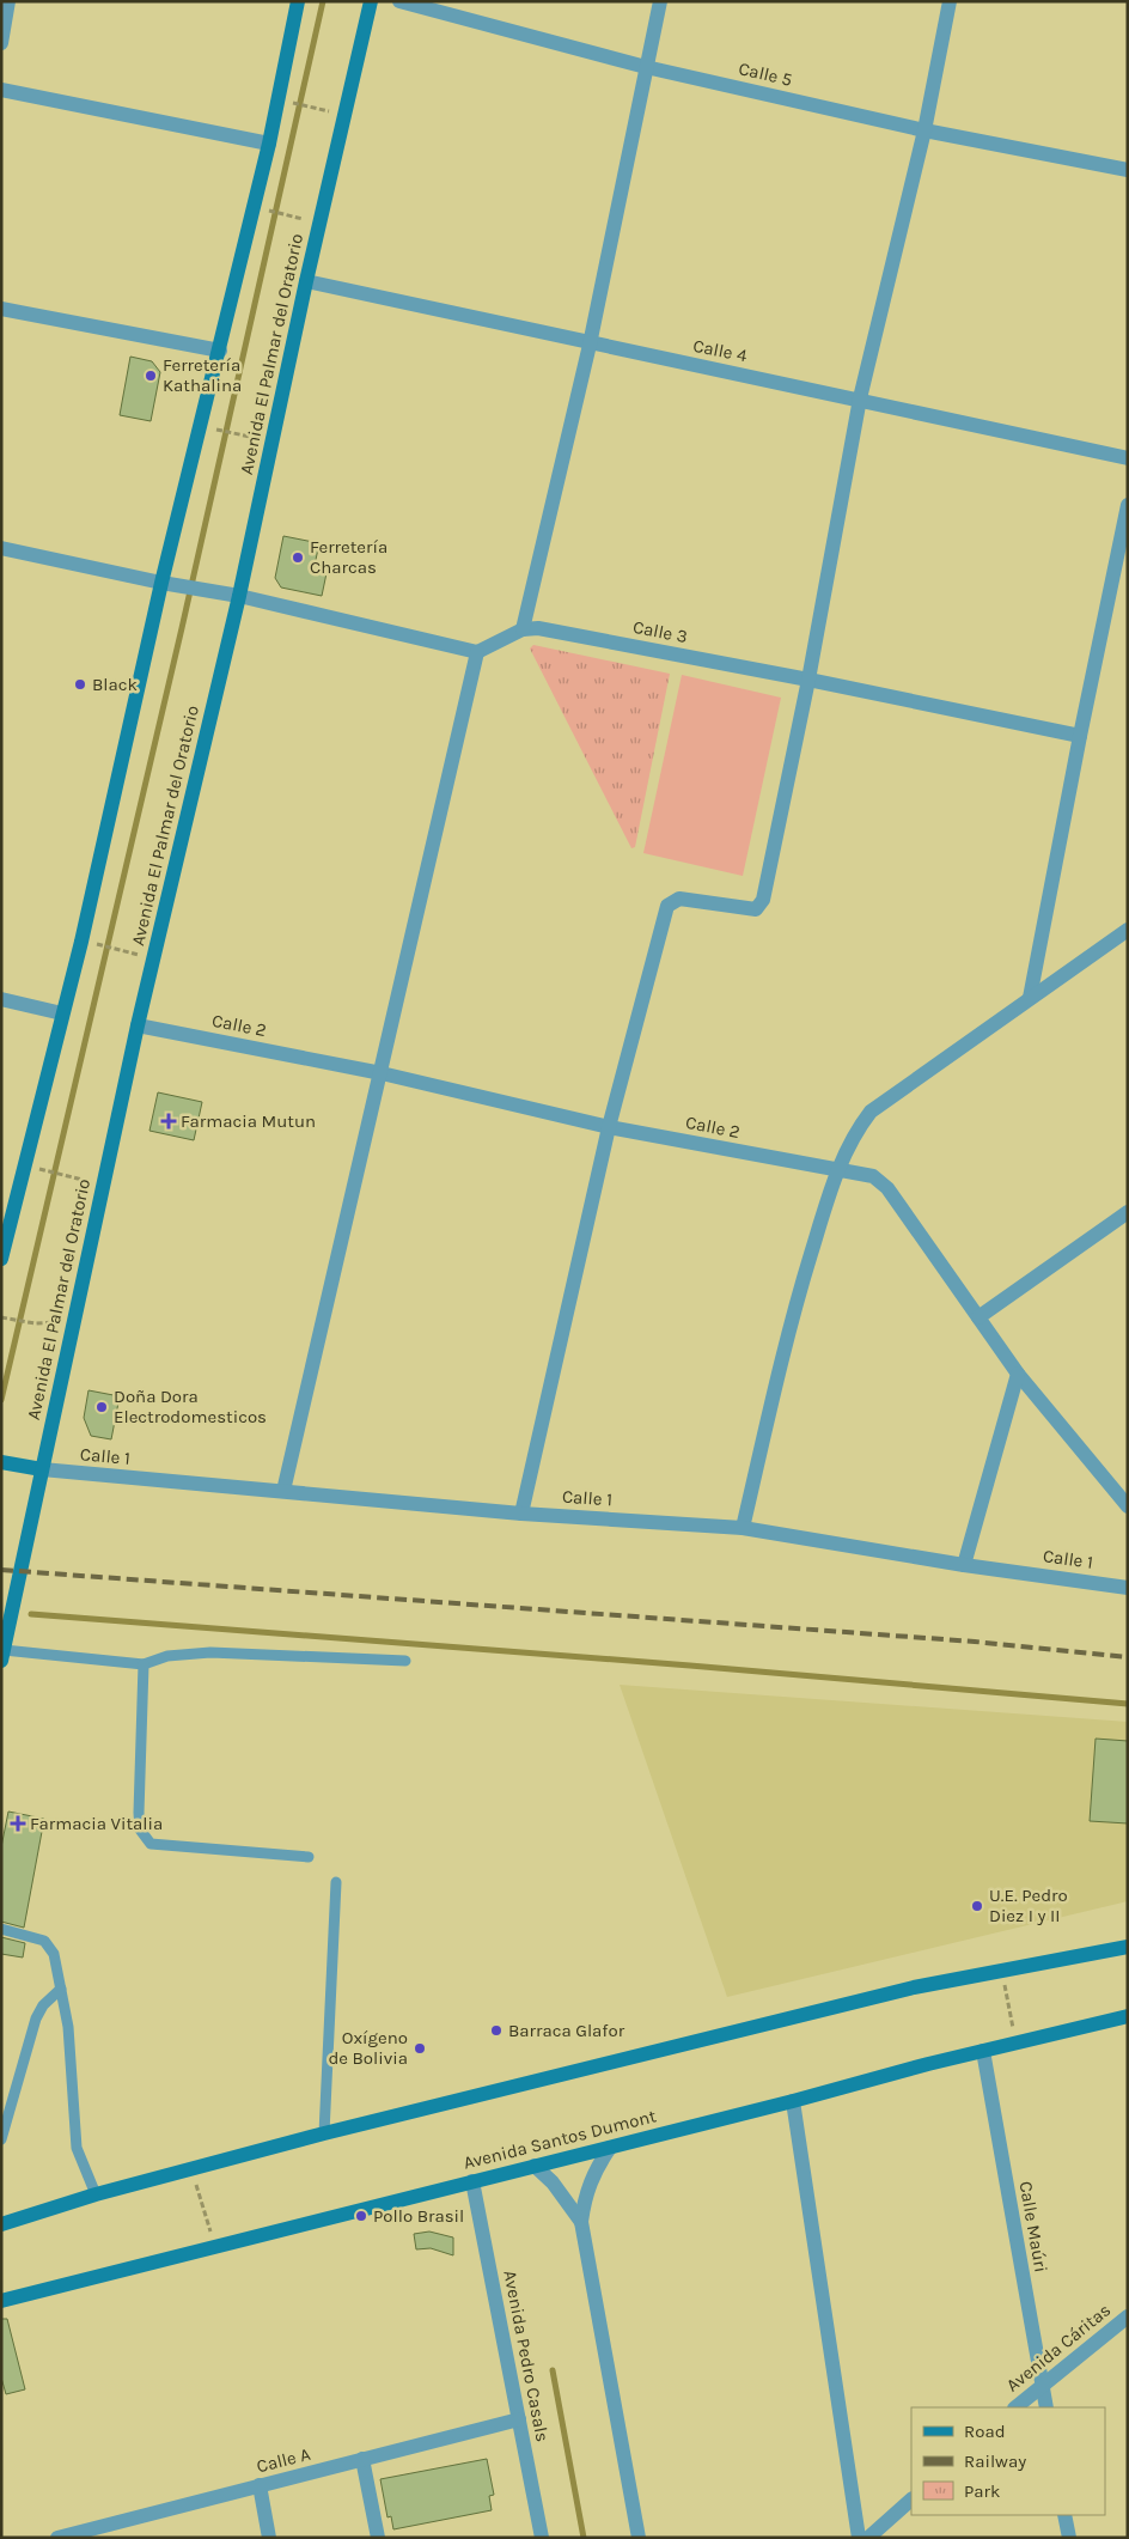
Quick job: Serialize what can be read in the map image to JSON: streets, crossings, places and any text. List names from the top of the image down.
{
  "streets": {
    "main road": ["Avenida El Palmar del Oratorio", "Avenida Santos Dumont"],
    "street": [
      "Calle 5",
      "Calle 4",
      "Calle 3",
      "Calle 2",
      "Calle 1",
      "Calle Maúri",
      "Avenida Cáritas",
      "Avenida Pedro Casals",
      "Calle A"
    ]
  },
  "crossings": [
    ["Calle 4", "Avenida El Palmar del Oratorio"],
    ["Avenida El Palmar del Oratorio", "Calle 2"],
    ["Avenida El Palmar del Oratorio", "Calle 1"],
    ["Avenida Santos Dumont", "Calle Maúri"],
    ["Avenida Santos Dumont", "Avenida Pedro Casals"],
    ["Calle Maúri", "Avenida Cáritas"],
    ["Avenida Pedro Casals", "Calle A"]
  ],
  "places": {
    "other": [
      "Ferretería Kathalina",
      "Ferretería Charcas",
      "Black",
      "Doña Dora Electrodomesticos",
      "U.E. Pedro Diez I y II",
      "Barraca Glafor",
      "Oxígeno de Bolivia",
      "Pollo Brasil"
    ],
    "health": ["Farmacia Mutun", "Farmacia Vitalia"]
  },
  "legend": ["Road", "Railway", "Park"]
}
